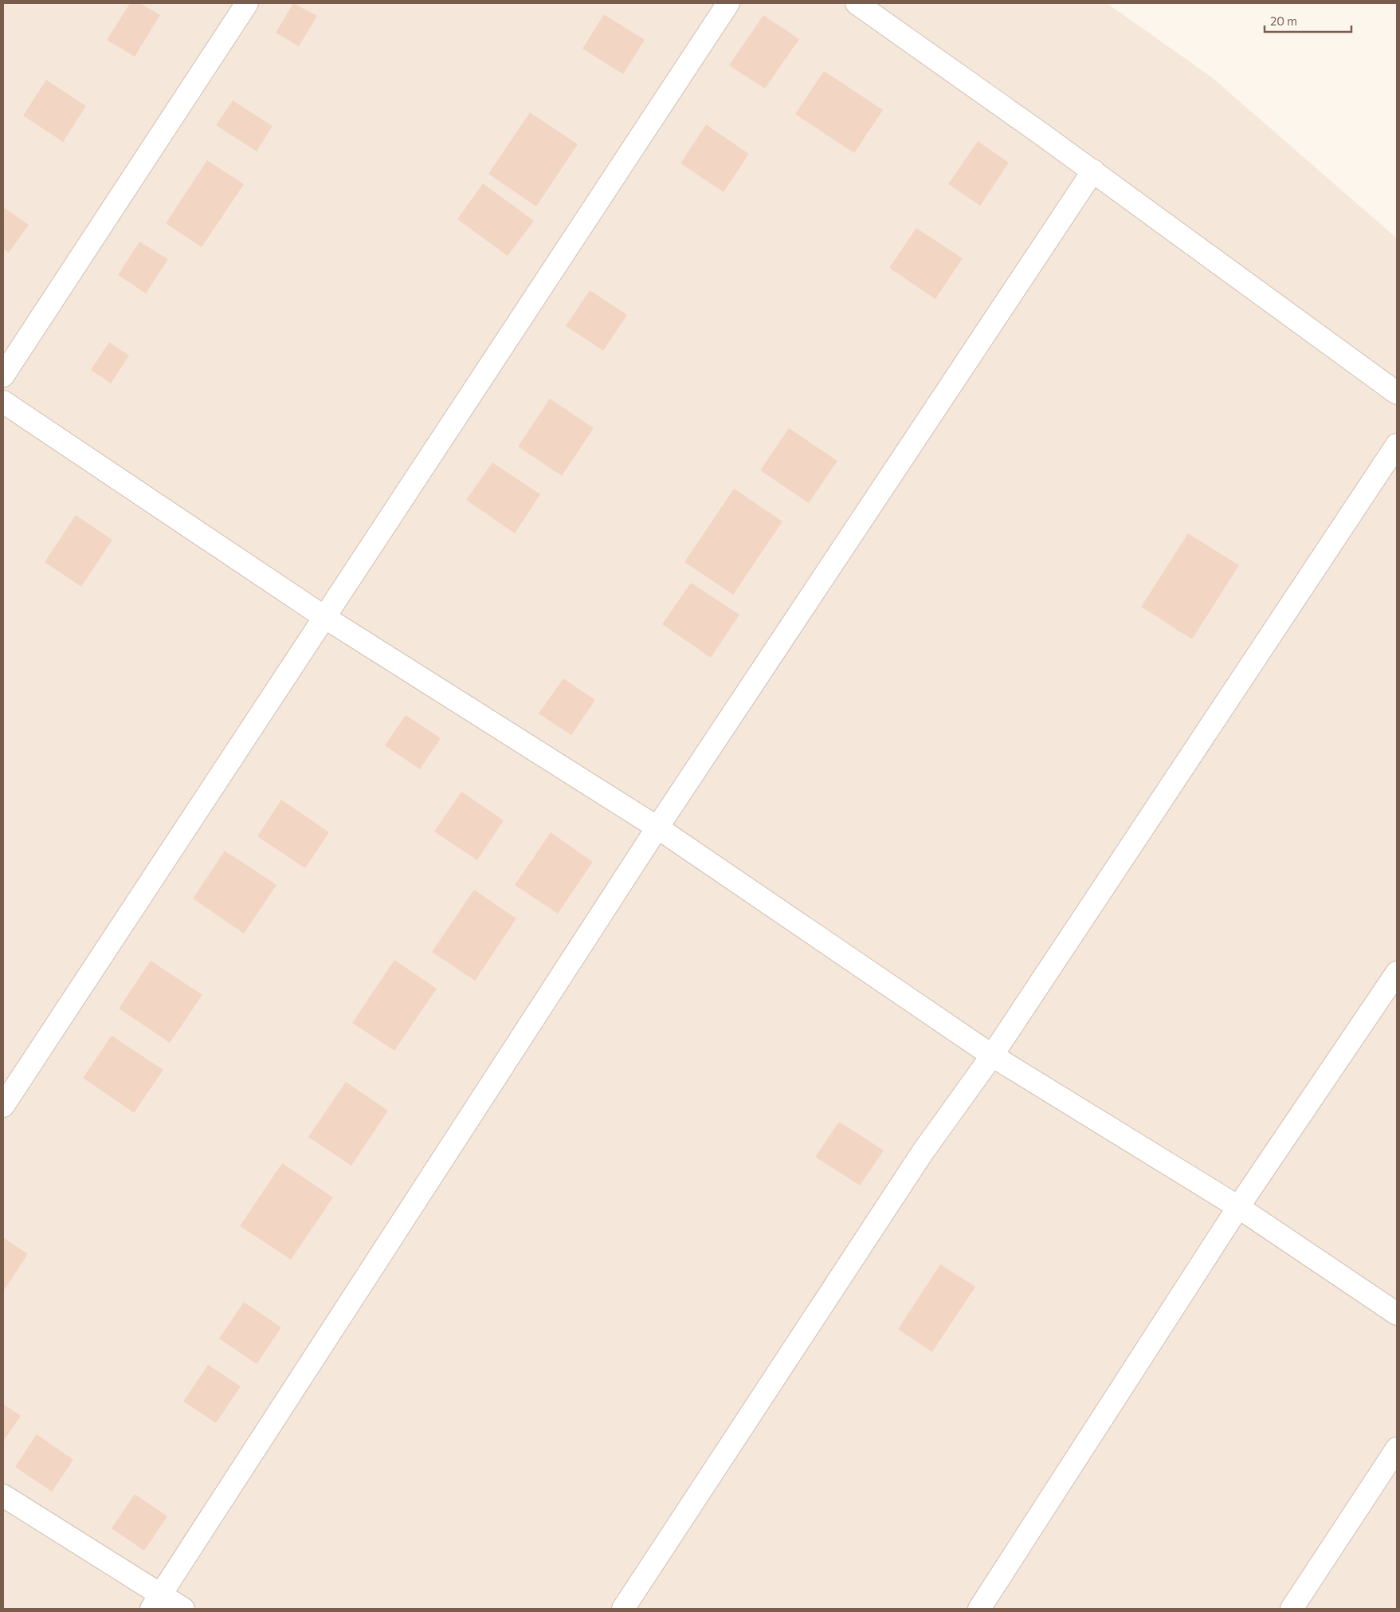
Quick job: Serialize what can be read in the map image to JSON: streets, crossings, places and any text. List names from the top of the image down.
{
  "scale_bar": "20 m"
}
